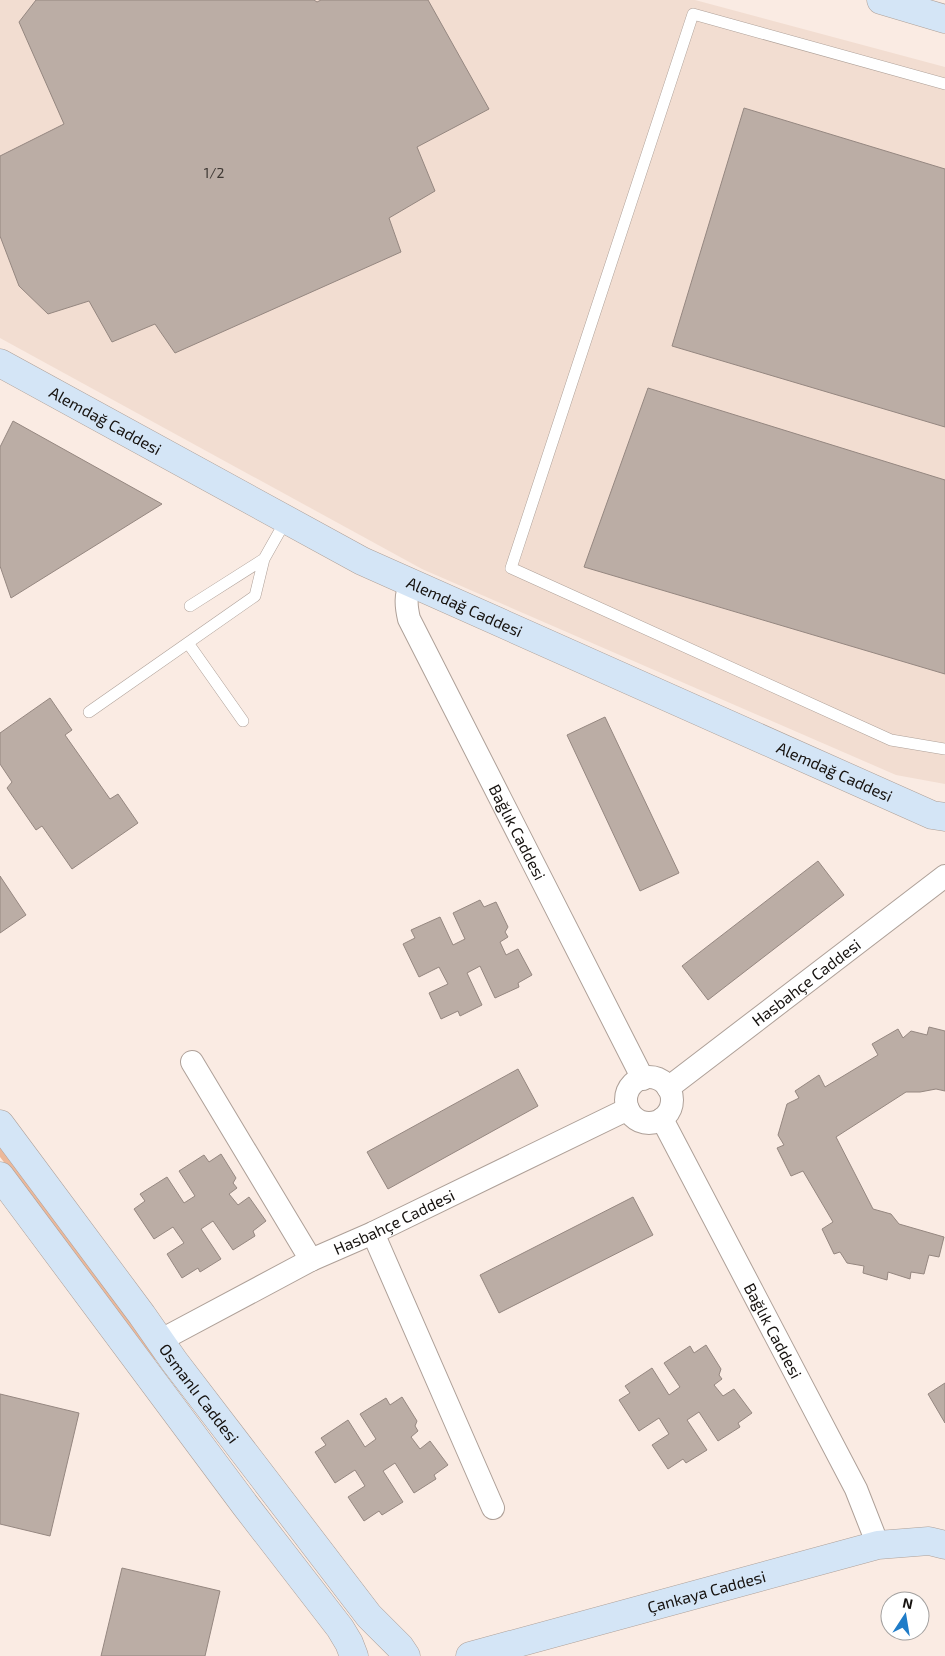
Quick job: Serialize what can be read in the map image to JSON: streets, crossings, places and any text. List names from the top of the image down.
{
  "streets": {
    "main road": ["Alemdağ Caddesi", "Osmanlı Caddesi", "Çankaya Caddesi"],
    "street": ["Bağlık Caddesi", "Hasbahçe Caddesi"]
  },
  "crossings": [
    ["Alemdağ Caddesi", "Bağlık Caddesi"],
    ["Bağlık Caddesi", "Hasbahçe Caddesi"],
    ["Bağlık Caddesi", "Çankaya Caddesi"]
  ],
  "house_numbers": ["1/2"],
  "north": "top"
}
